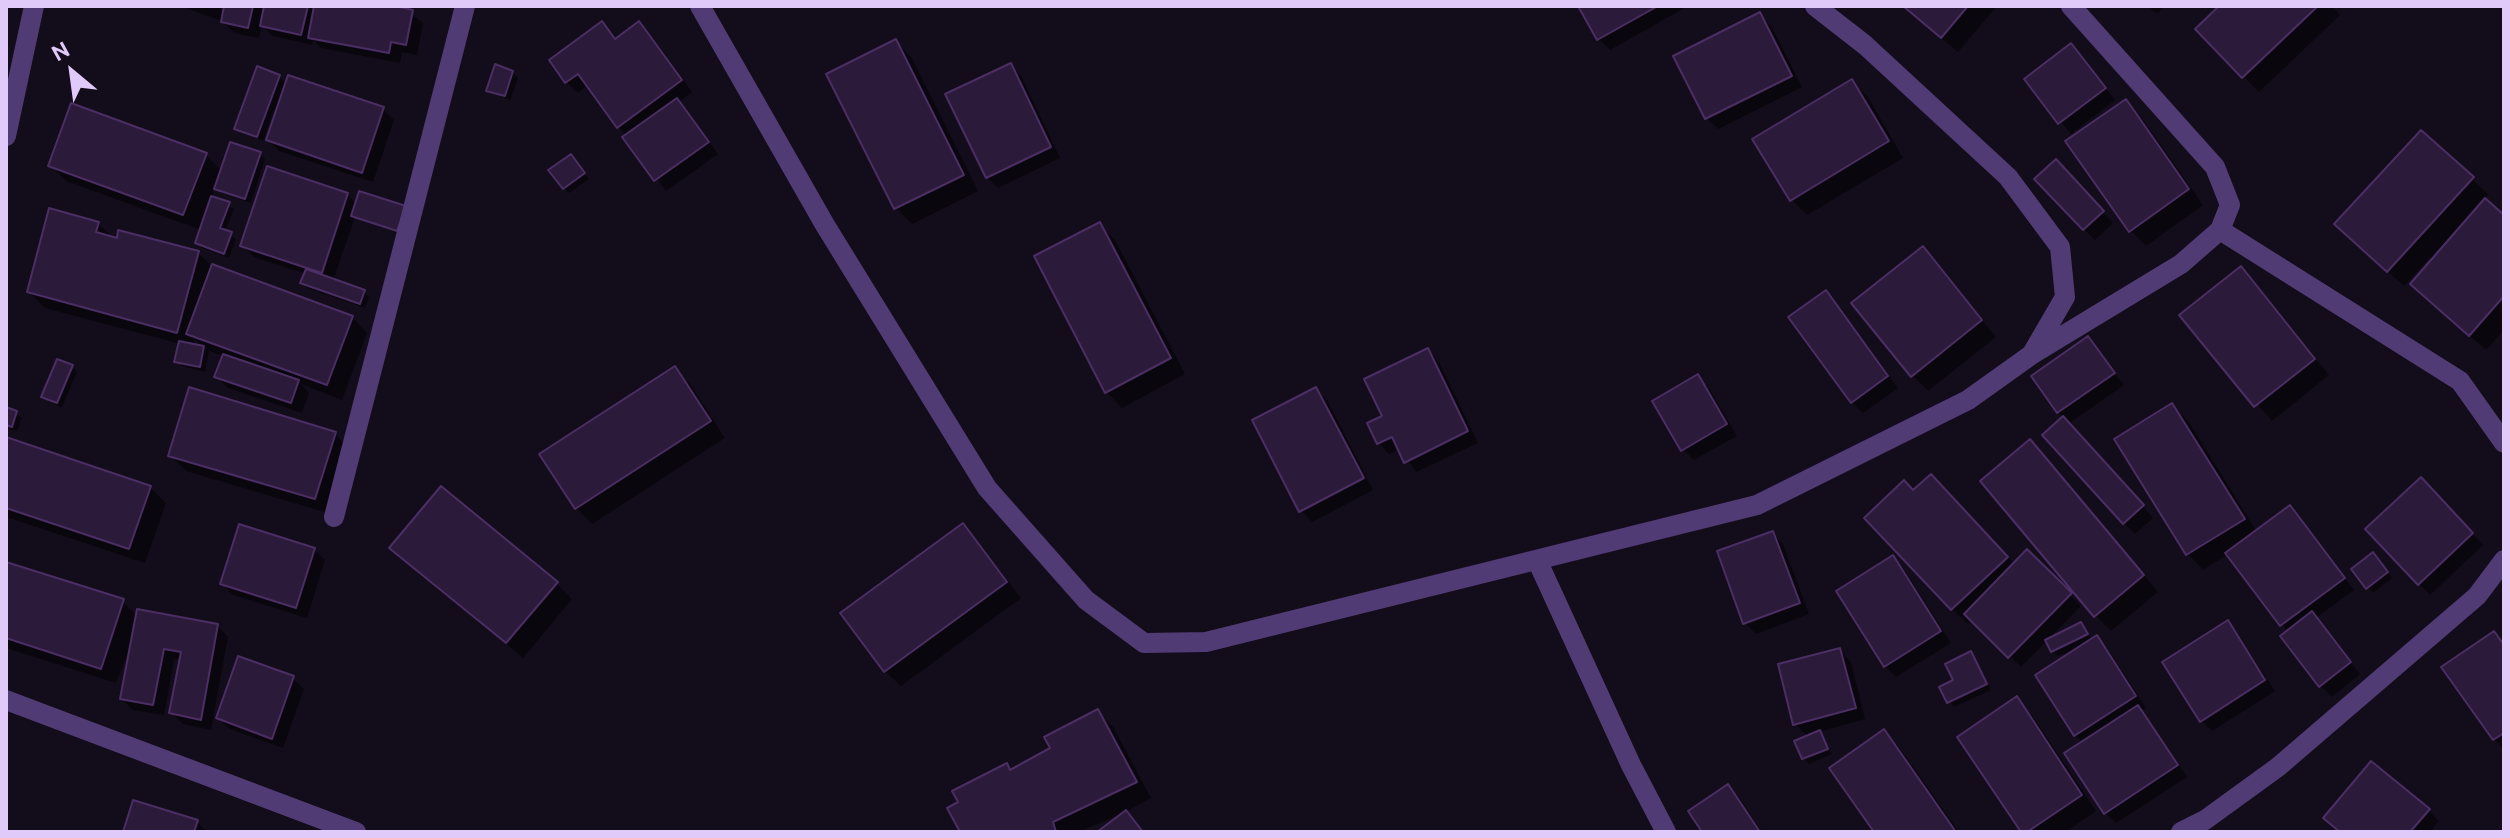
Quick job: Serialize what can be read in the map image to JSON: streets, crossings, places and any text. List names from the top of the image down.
{
  "north": "top left"
}
